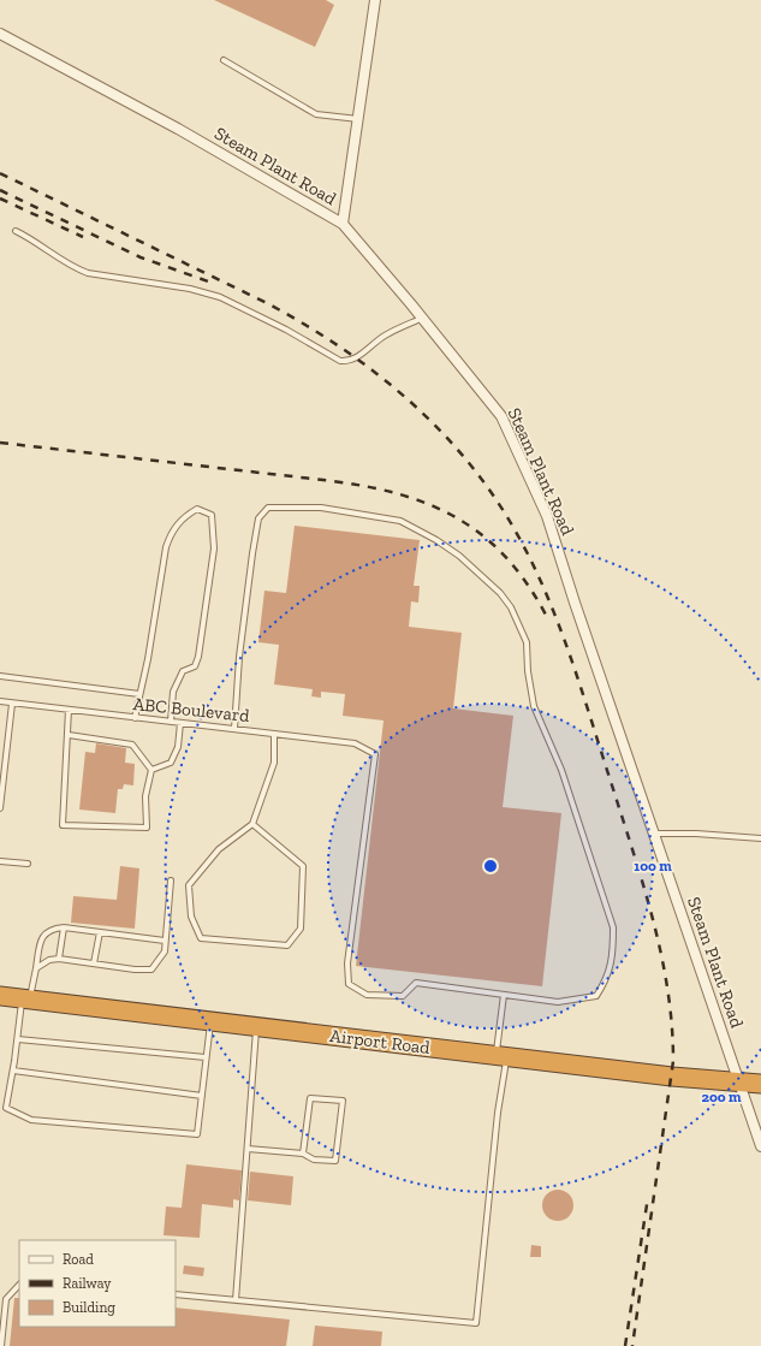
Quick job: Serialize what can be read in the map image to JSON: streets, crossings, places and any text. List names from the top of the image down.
{
  "streets": {
    "highway": ["Airport Road"],
    "street": ["Steam Plant Road"],
    "lane": ["ABC Boulevard"]
  },
  "crossings": [
    ["Steam Plant Road", "Airport Road"]
  ],
  "legend": ["Road", "Railway", "Building"],
  "rings": ["100 m", "200 m"]
}
